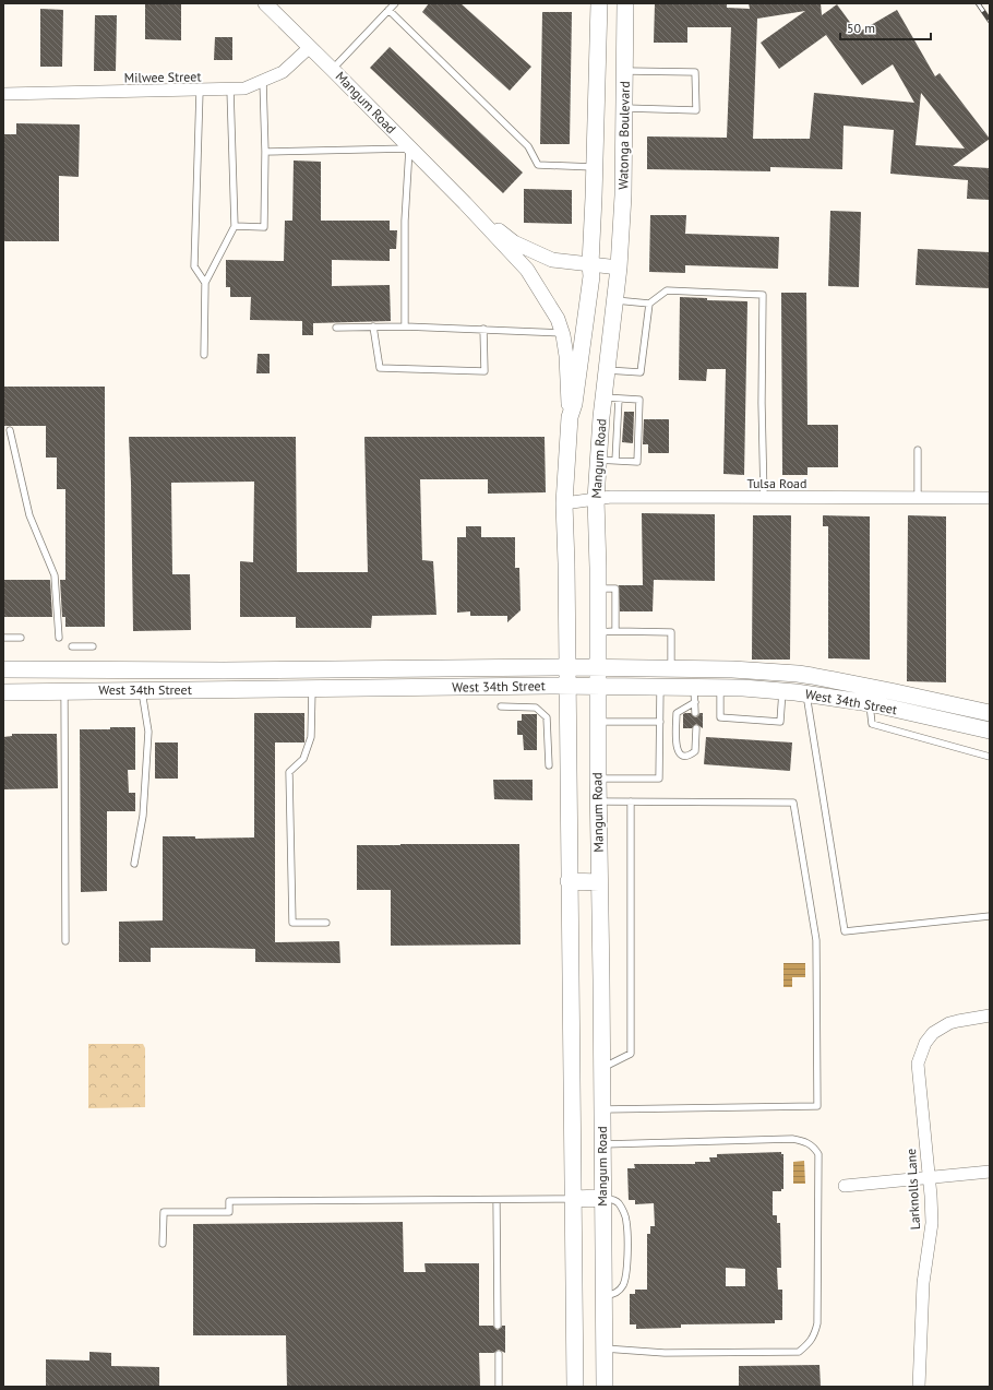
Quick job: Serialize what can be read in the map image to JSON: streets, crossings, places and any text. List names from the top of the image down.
{
  "streets": {
    "main road": ["Mangum Road", "Watonga Boulevard", "West 34th Street"],
    "street": ["Milwee Street", "Tulsa Road", "Larknolls Lane"]
  },
  "crossings": [
    ["Milwee Street", "Mangum Road"],
    ["Mangum Road", "Watonga Boulevard"],
    ["Mangum Road", "Tulsa Road"],
    ["Mangum Road", "West 34th Street"]
  ],
  "scale_bar": "50 m"
}
